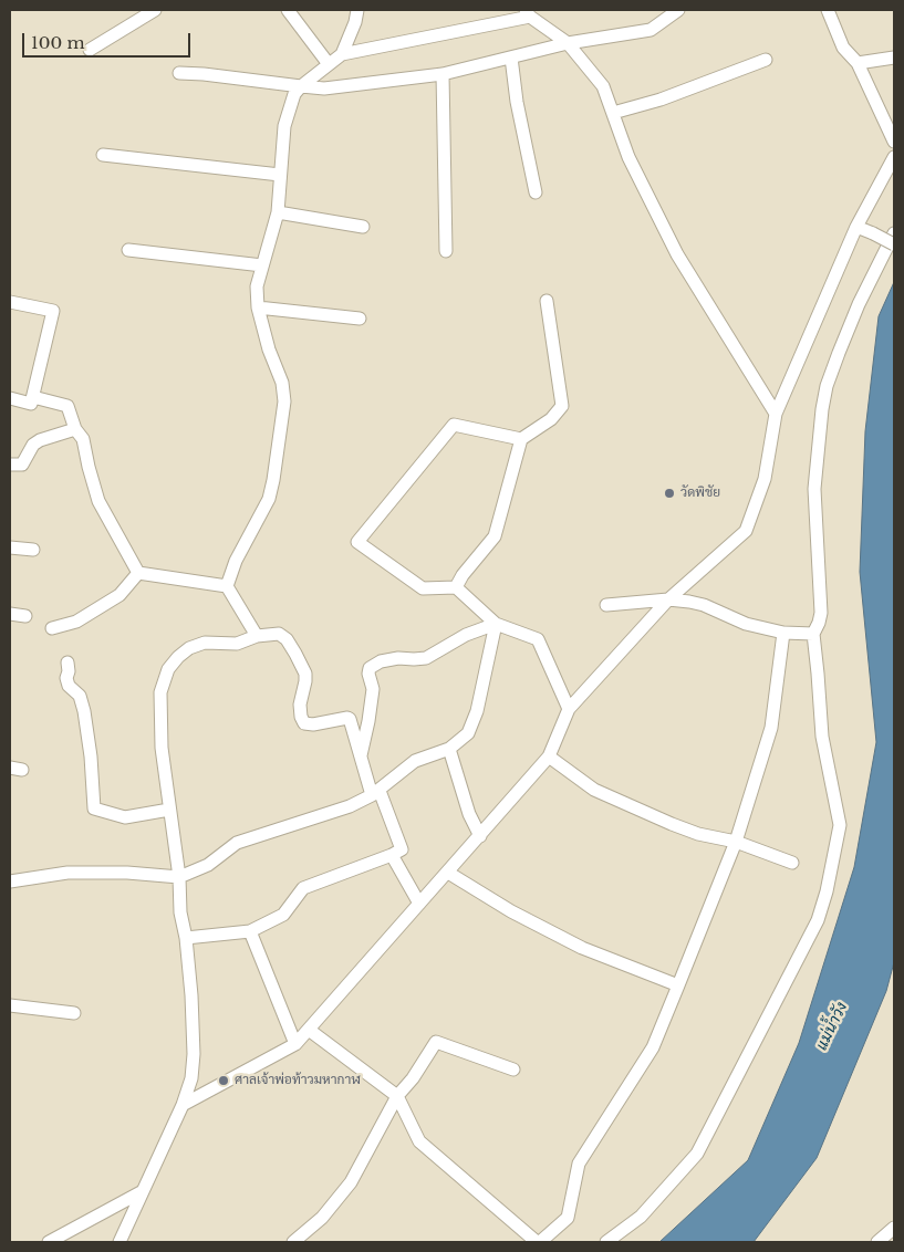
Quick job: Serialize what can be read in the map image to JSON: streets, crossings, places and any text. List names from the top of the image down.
{
  "water": ["แม่น้ำวัง"],
  "places": ["วัดพิชัย", "ศาลเจ้าพ่อท้าวมหากาฬ"],
  "scale_bar": "100 m"
}
